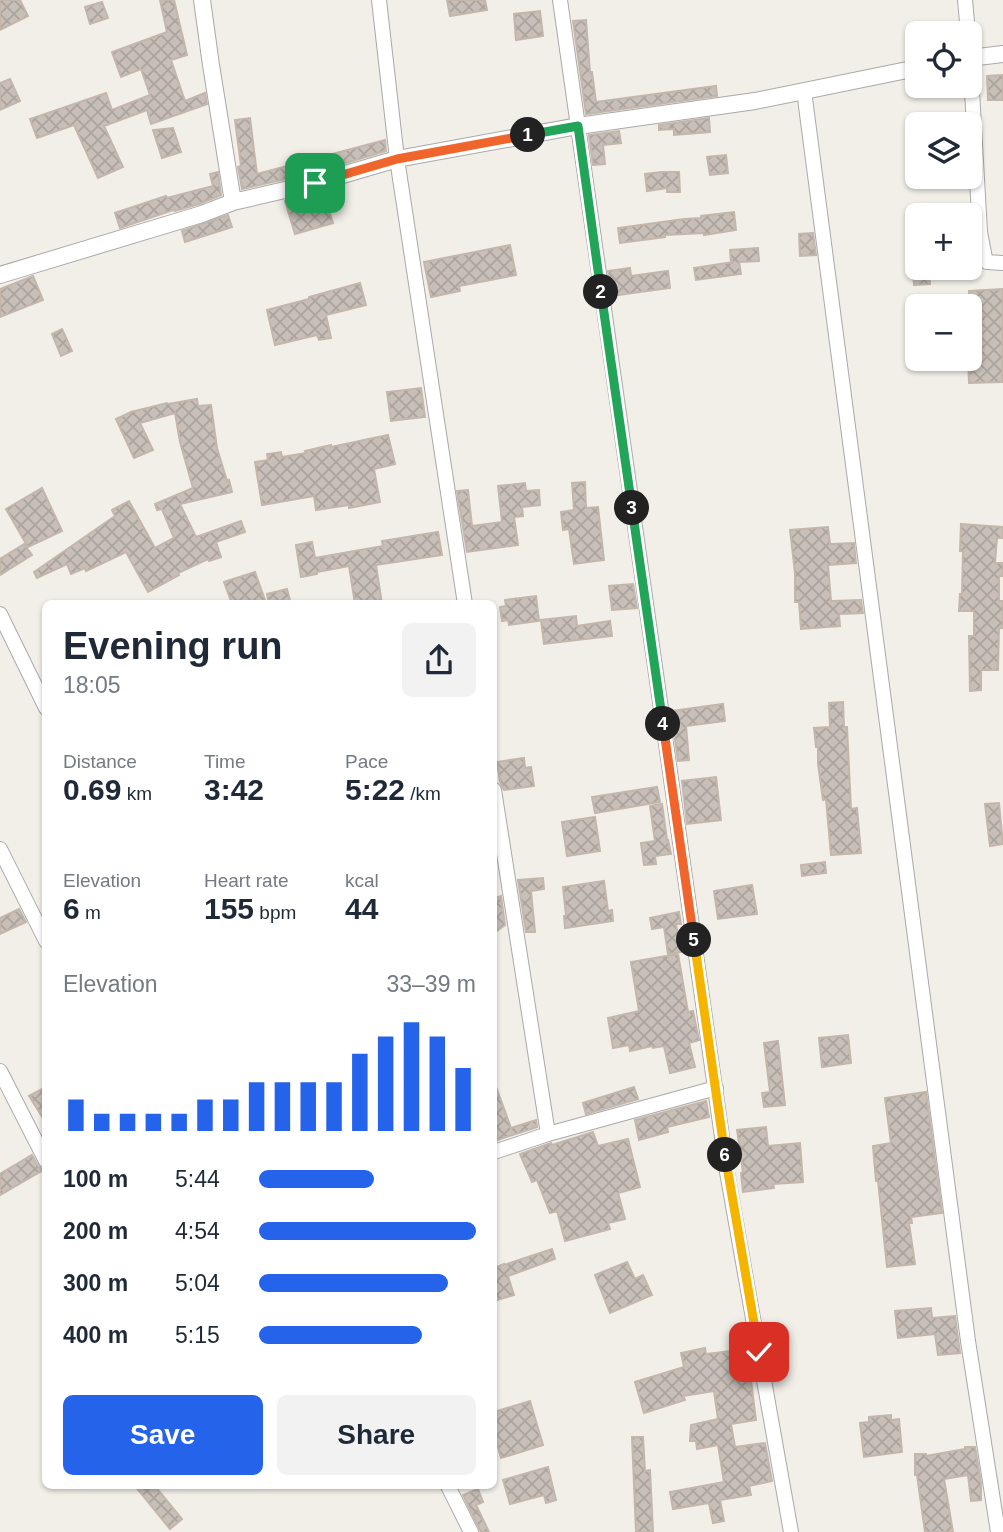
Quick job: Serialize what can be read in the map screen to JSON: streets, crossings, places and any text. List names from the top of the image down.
{
  "page": {
    "map_buttons": ["+", "−"],
    "pins": [
      "1",
      "2",
      "3",
      "4",
      "5",
      "6"
    ],
    "heading": ["Evening run", "18:05"],
    "stats": [
      ["Distance", "0.69 km"],
      ["Time", "3:42"],
      ["Pace", "5:22 /km"],
      ["Elevation", "6 m"],
      ["Heart rate", "155 bpm"],
      ["kcal", "44"]
    ],
    "chart": ["Elevation", "33–39 m"],
    "list": [
      {
        "name": "100 m",
        "note": "5:44"
      },
      {
        "name": "200 m",
        "note": "4:54"
      },
      {
        "name": "300 m",
        "note": "5:04"
      },
      {
        "name": "400 m",
        "note": "5:15"
      }
    ],
    "buttons": ["Save", "Share"]
  }
}
